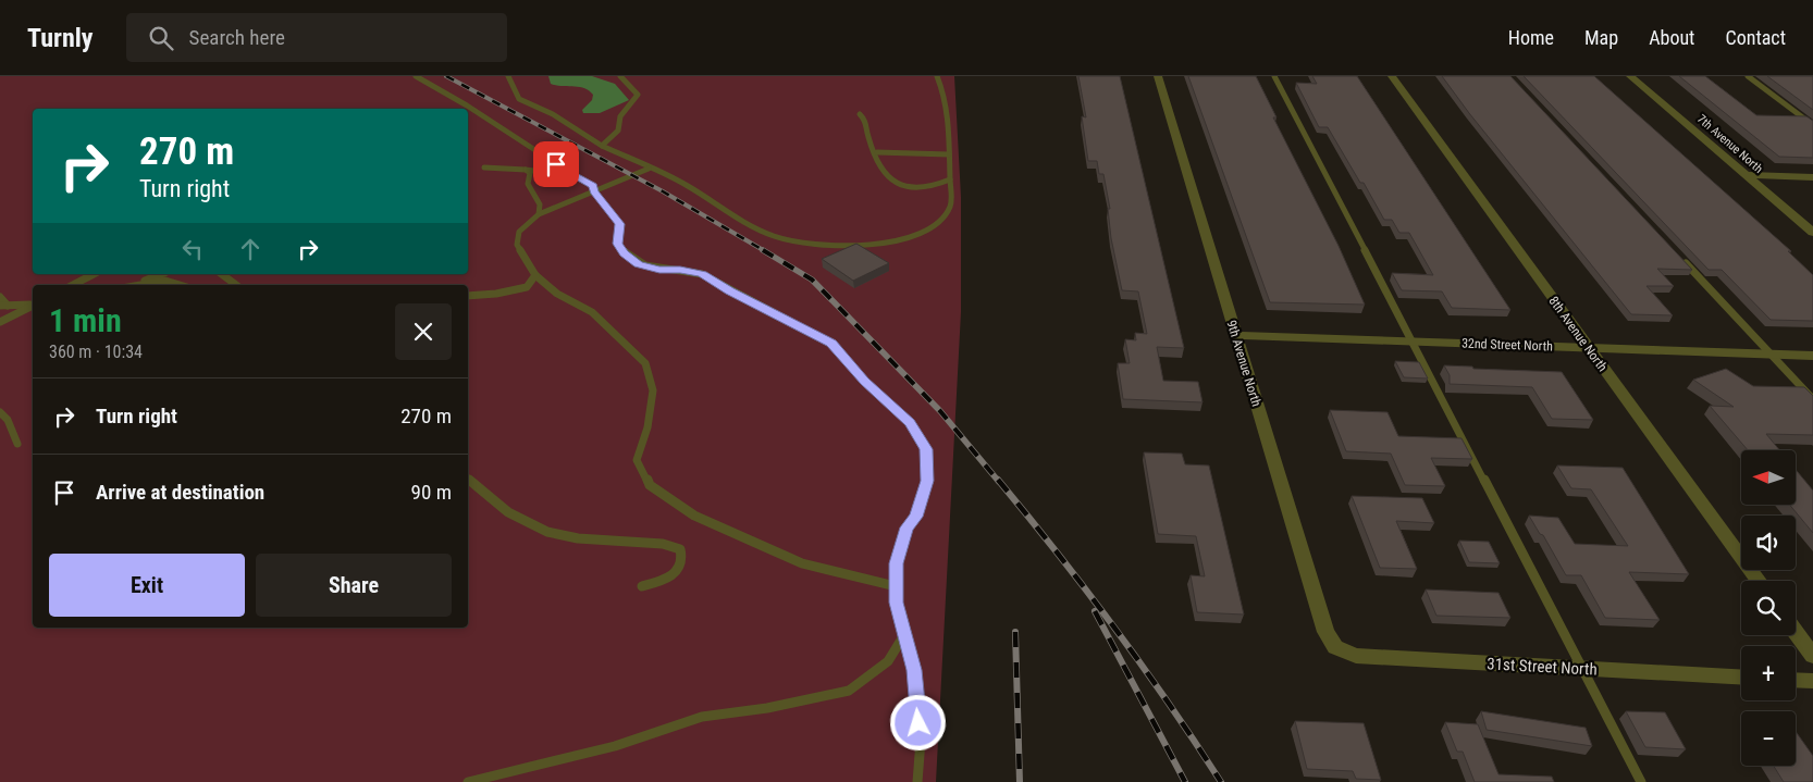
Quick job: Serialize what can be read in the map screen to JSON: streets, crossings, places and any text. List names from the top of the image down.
{
  "streets": {
    "street": [
      "7th Avenue North",
      "8th Avenue North",
      "32nd Street North",
      "9th Avenue North",
      "31st Street North"
    ]
  },
  "crossings": [
    ["8th Avenue North", "32nd Street North"],
    ["32nd Street North", "9th Avenue North"],
    ["9th Avenue North", "31st Street North"]
  ],
  "north": "left",
  "page": {
    "header": "Turnly",
    "search": "Search here",
    "nav": [
      "Home",
      "Map",
      "About",
      "Contact"
    ],
    "turn": ["270 m", "Turn right"],
    "heading": ["1 min", "360 m · 10:34"],
    "list": [
      {
        "name": "Turn right",
        "value": "270 m"
      },
      {
        "name": "Arrive at destination",
        "value": "90 m"
      }
    ],
    "map_buttons": ["+", "−"],
    "buttons": ["Exit", "Share"]
  }
}
